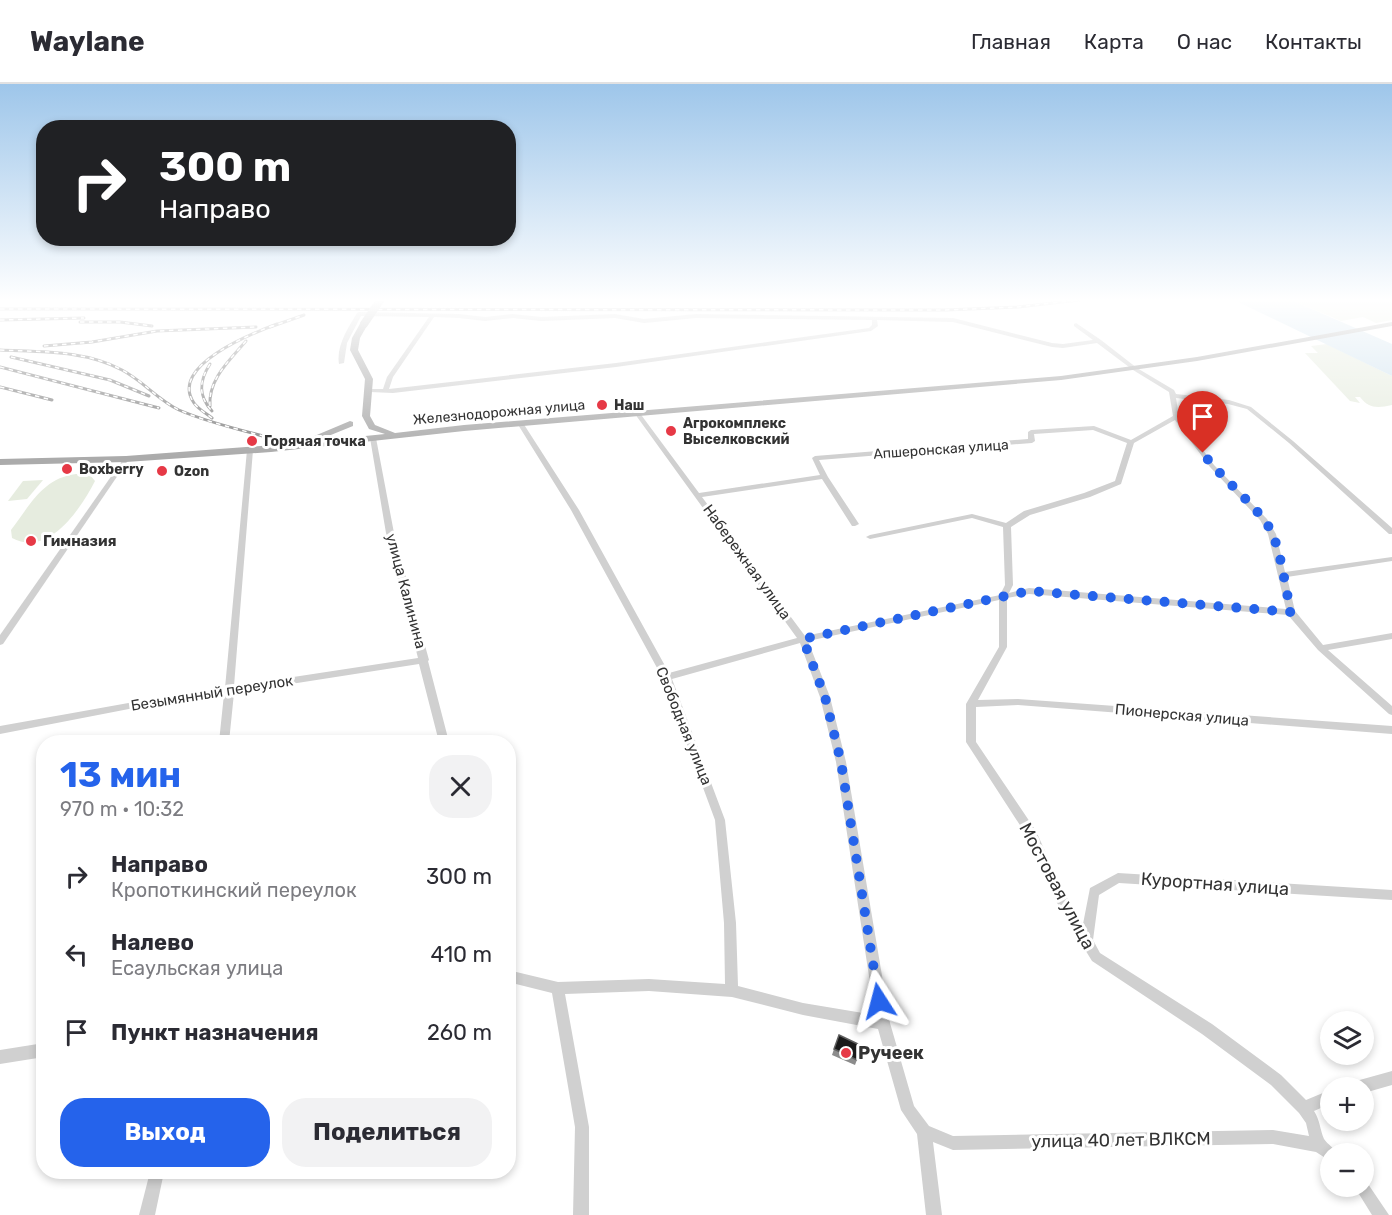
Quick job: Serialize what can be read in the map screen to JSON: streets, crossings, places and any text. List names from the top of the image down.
{
  "streets": {
    "main road": ["Железнодорожная улица"],
    "street": [
      "Апшеронская улица",
      "Набережная улица",
      "улица Калинина",
      "Безымянный переулок",
      "Пионерская улица",
      "Свободная улица",
      "Курортная улица",
      "Мостовая улица",
      "улица 40 лет ВЛКСМ"
    ]
  },
  "crossings": [
    ["Железнодорожная улица", "Набережная улица"],
    ["Железнодорожная улица", "улица Калинина"],
    ["Железнодорожная улица", "Свободная улица"],
    ["Набережная улица", "улица 40 лет ВЛКСМ"],
    ["улица Калинина", "Безымянный переулок"],
    ["Пионерская улица", "Мостовая улица"],
    ["Курортная улица", "Мостовая улица"]
  ],
  "places": [
    "Наш",
    "Агрокомплекс Выселковский",
    "Горячая точка",
    "Boxberry",
    "Ozon",
    "Гимназия",
    "Ручеек"
  ],
  "page": {
    "header": "Waylane",
    "nav": [
      "Главная",
      "Карта",
      "О нас",
      "Контакты"
    ],
    "turn": ["300 m", "Направо"],
    "heading": ["13 мин", "970 m · 10:32"],
    "list": [
      {
        "name": "Направо",
        "note": "Кропоткинский переулок",
        "value": "300 m"
      },
      {
        "name": "Налево",
        "note": "Есаульская улица",
        "value": "410 m"
      },
      {
        "name": "Пункт назначения",
        "value": "260 m"
      }
    ],
    "map_buttons": ["+", "−"],
    "buttons": ["Выход", "Поделиться"]
  }
}
